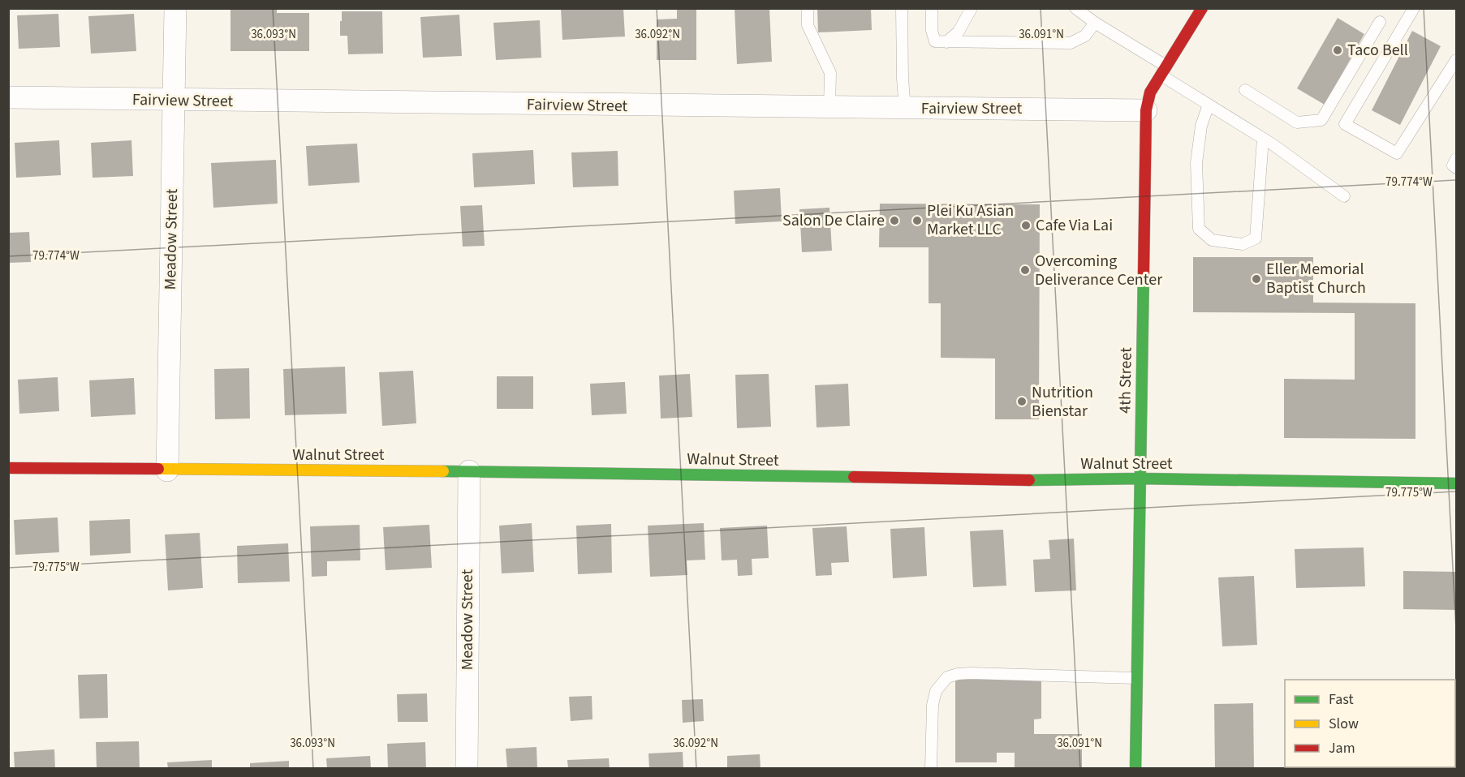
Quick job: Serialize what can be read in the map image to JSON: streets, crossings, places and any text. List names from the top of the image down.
{
  "streets": {
    "street": [
      "Fairview Street",
      "Meadow Street",
      "4th Street",
      "Walnut Street"
    ]
  },
  "crossings": [
    ["Fairview Street", "Meadow Street"],
    ["Fairview Street", "4th Street"],
    ["Meadow Street", "Walnut Street"],
    ["4th Street", "Walnut Street"]
  ],
  "places": [
    "Taco Bell",
    "Salon De Claire",
    "Plei Ku Asian Market LLC",
    "Cafe Via Lai",
    "Overcoming Deliverance Center",
    "Eller Memorial Baptist Church",
    "Nutrition Bienstar"
  ],
  "legend": ["Fast", "Slow", "Jam"],
  "coordinates": [
    "36.093°N",
    "36.092°N",
    "36.091°N",
    "79.774°W",
    "79.775°W"
  ]
}
